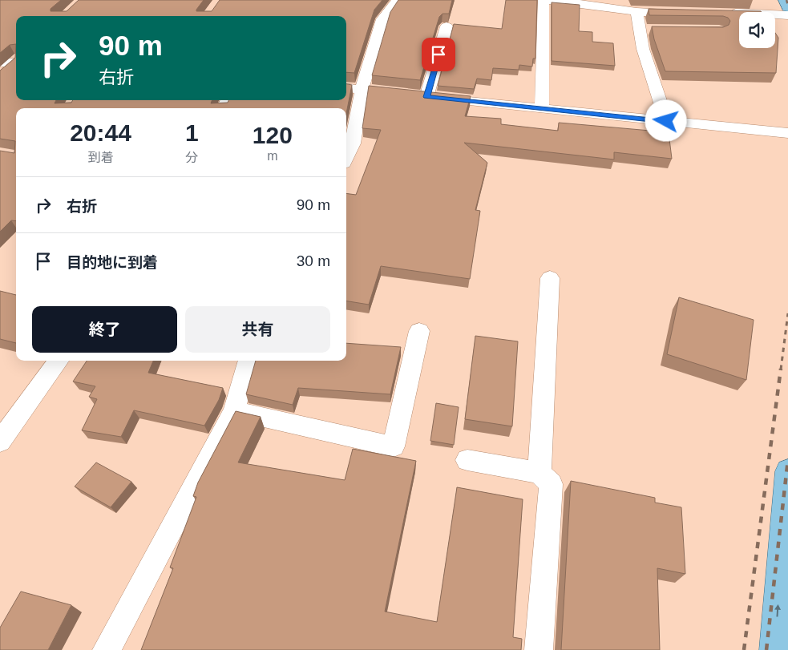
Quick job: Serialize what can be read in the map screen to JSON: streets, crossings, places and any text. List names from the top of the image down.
{
  "page": {
    "turn": ["90 m", "右折"],
    "eta": [
      "20:44",
      "到着",
      "1",
      "分",
      "120",
      "m"
    ],
    "list": [
      {
        "name": "右折",
        "value": "90 m"
      },
      {
        "name": "目的地に到着",
        "value": "30 m"
      }
    ],
    "buttons": ["終了", "共有"]
  }
}
